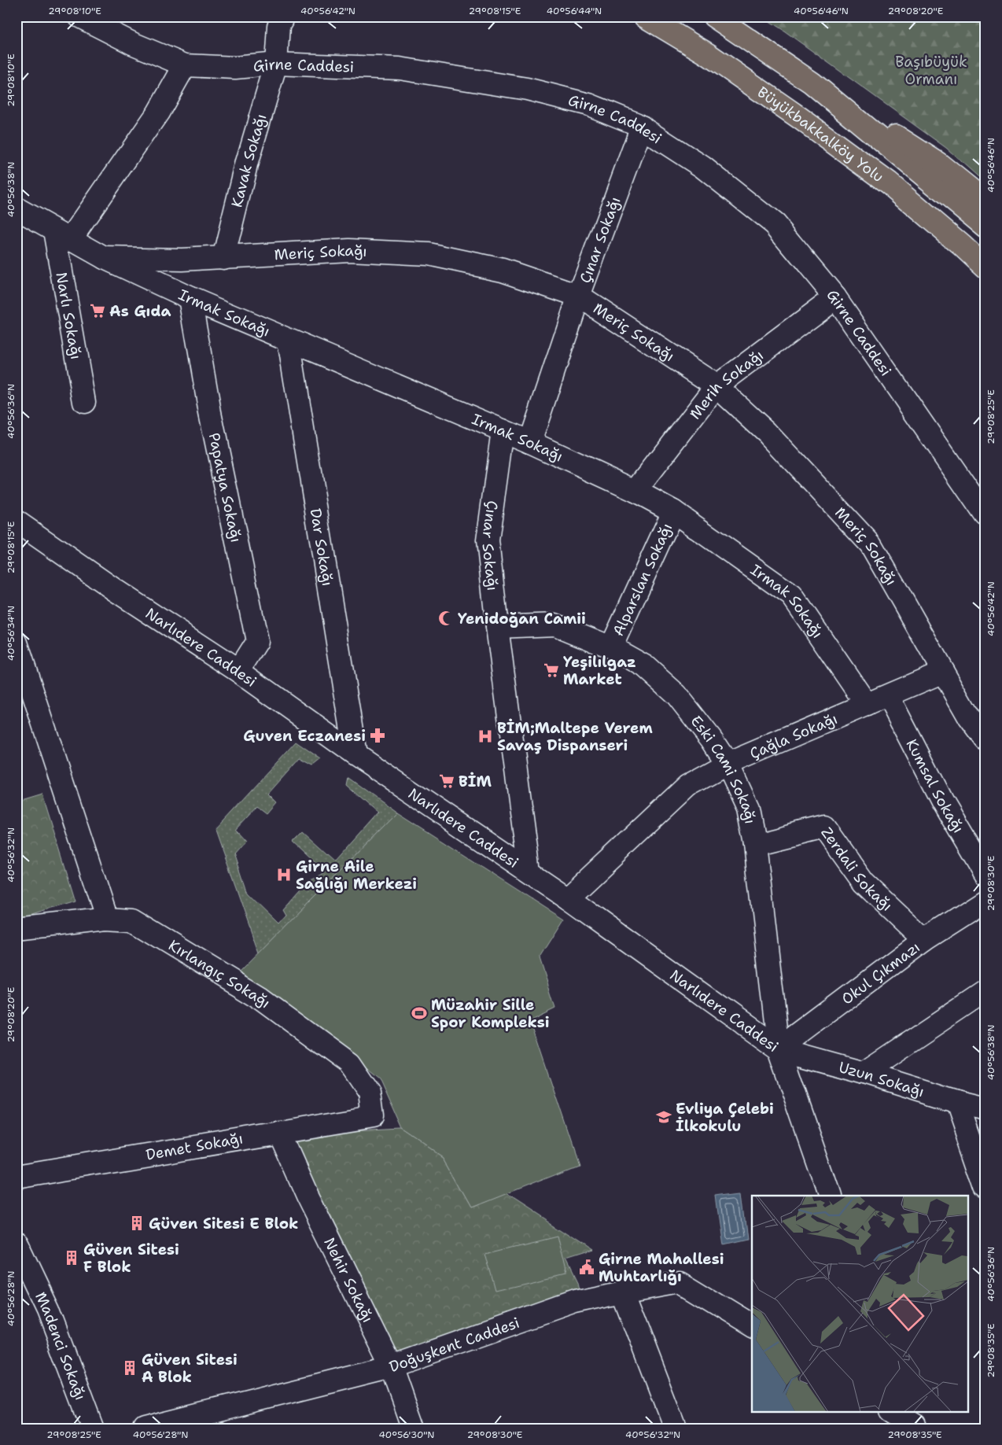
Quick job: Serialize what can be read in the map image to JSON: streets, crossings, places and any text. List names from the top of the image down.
{
  "streets": {
    "highway": ["Büyükbakkalköy Yolu"],
    "street": [
      "Girne Caddesi",
      "Kavak Sokağı",
      "Çınar Sokağı",
      "Meriç Sokağı",
      "Irmak Sokağı",
      "Narlı Sokağı",
      "Merih Sokağı",
      "Papatya Sokağı",
      "Dar Sokağı",
      "Alparslan Sokağı",
      "Narlıdere Caddesi",
      "Çağla Sokağı",
      "Eski Cami Sokağı",
      "Kumsal Sokağı",
      "Zerdali Sokağı",
      "Okul Çıkmazı",
      "Kırlangıç Sokağı",
      "Uzun Sokağı",
      "Demet Sokağı",
      "Nehir Sokağı",
      "Doğuşkent Caddesi",
      "Madenci Sokağı"
    ]
  },
  "crossings": [
    ["Girne Caddesi", "Kavak Sokağı"],
    ["Girne Caddesi", "Çınar Sokağı"],
    ["Girne Caddesi", "Merih Sokağı"],
    ["Kavak Sokağı", "Meriç Sokağı"],
    ["Çınar Sokağı", "Meriç Sokağı"],
    ["Çınar Sokağı", "Irmak Sokağı"],
    ["Çınar Sokağı", "Narlıdere Caddesi"],
    ["Çınar Sokağı", "Eski Cami Sokağı"],
    ["Meriç Sokağı", "Irmak Sokağı"],
    ["Meriç Sokağı", "Merih Sokağı"],
    ["Meriç Sokağı", "Çağla Sokağı"],
    ["Irmak Sokağı", "Narlı Sokağı"],
    ["Irmak Sokağı", "Merih Sokağı"],
    ["Irmak Sokağı", "Papatya Sokağı"],
    ["Irmak Sokağı", "Dar Sokağı"],
    ["Irmak Sokağı", "Alparslan Sokağı"],
    ["Irmak Sokağı", "Çağla Sokağı"],
    ["Papatya Sokağı", "Narlıdere Caddesi"],
    ["Dar Sokağı", "Narlıdere Caddesi"],
    ["Alparslan Sokağı", "Eski Cami Sokağı"],
    ["Narlıdere Caddesi", "Çağla Sokağı"],
    ["Narlıdere Caddesi", "Eski Cami Sokağı"],
    ["Narlıdere Caddesi", "Okul Çıkmazı"],
    ["Narlıdere Caddesi", "Uzun Sokağı"],
    ["Çağla Sokağı", "Eski Cami Sokağı"],
    ["Çağla Sokağı", "Kumsal Sokağı"],
    ["Eski Cami Sokağı", "Zerdali Sokağı"],
    ["Eski Cami Sokağı", "Okul Çıkmazı"],
    ["Eski Cami Sokağı", "Uzun Sokağı"],
    ["Zerdali Sokağı", "Okul Çıkmazı"],
    ["Okul Çıkmazı", "Uzun Sokağı"],
    ["Kırlangıç Sokağı", "Demet Sokağı"],
    ["Demet Sokağı", "Nehir Sokağı"],
    ["Nehir Sokağı", "Doğuşkent Caddesi"]
  ],
  "parks": ["Başıbüyük Ormanı"],
  "places": {
    "supermarket": ["As Gıda", "Yeşilılgaz Market", "BİM"],
    "mosque": ["Yenidoğan Camii"],
    "pharmacy": ["Guven Eczanesi"],
    "hospital": ["BİM;Maltepe Verem Savaş Dispanseri", "Girne Aile Sağlığı Merkezi"],
    "sports": ["Müzahir Sille Spor Kompleksi"],
    "school or university": ["Evliya Çelebi İlkokulu"],
    "building": ["Güven Sitesi E Blok", "Güven Sitesi F Blok", "Güven Sitesi A Blok"],
    "public building": ["Girne Mahallesi Muhtarlığı"]
  },
  "coordinates": [
    "29°08'10\"E",
    "40°56'42\"N",
    "29°08'15\"E",
    "40°56'44\"N",
    "40°56'46\"N",
    "29°08'20\"E",
    "40°56'38\"N",
    "40°56'36\"N",
    "29°08'25\"E",
    "40°56'34\"N",
    "40°56'32\"N",
    "29°08'30\"E",
    "40°56'28\"N",
    "29°08'35\"E",
    "40°56'30\"N"
  ]
}
